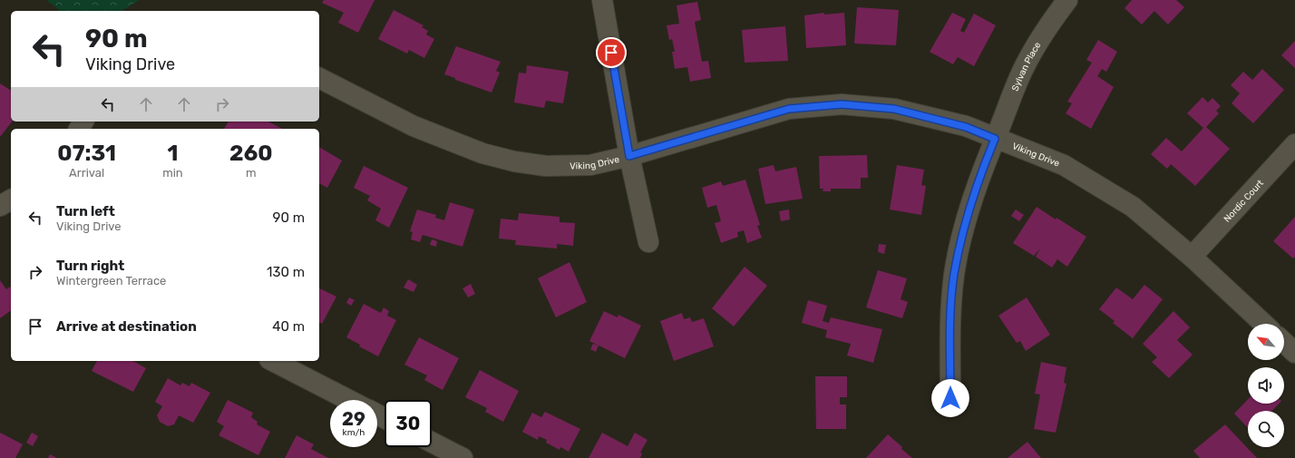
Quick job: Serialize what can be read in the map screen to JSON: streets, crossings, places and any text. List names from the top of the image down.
{
  "streets": {
    "street": ["Sylvan Place", "Viking Drive", "Nordic Court"]
  },
  "crossings": [
    ["Sylvan Place", "Viking Drive"],
    ["Viking Drive", "Nordic Court"]
  ],
  "north": "top left",
  "page": {
    "turn": ["90 m", "Viking Drive"],
    "eta": [
      "07:31",
      "Arrival",
      "1",
      "min",
      "260",
      "m"
    ],
    "list": [
      {
        "name": "Turn left",
        "note": "Viking Drive",
        "value": "90 m"
      },
      {
        "name": "Turn right",
        "note": "Wintergreen Terrace",
        "value": "130 m"
      },
      {
        "name": "Arrive at destination",
        "value": "40 m"
      }
    ],
    "speed": "29 km/h",
    "limit": "30"
  }
}
